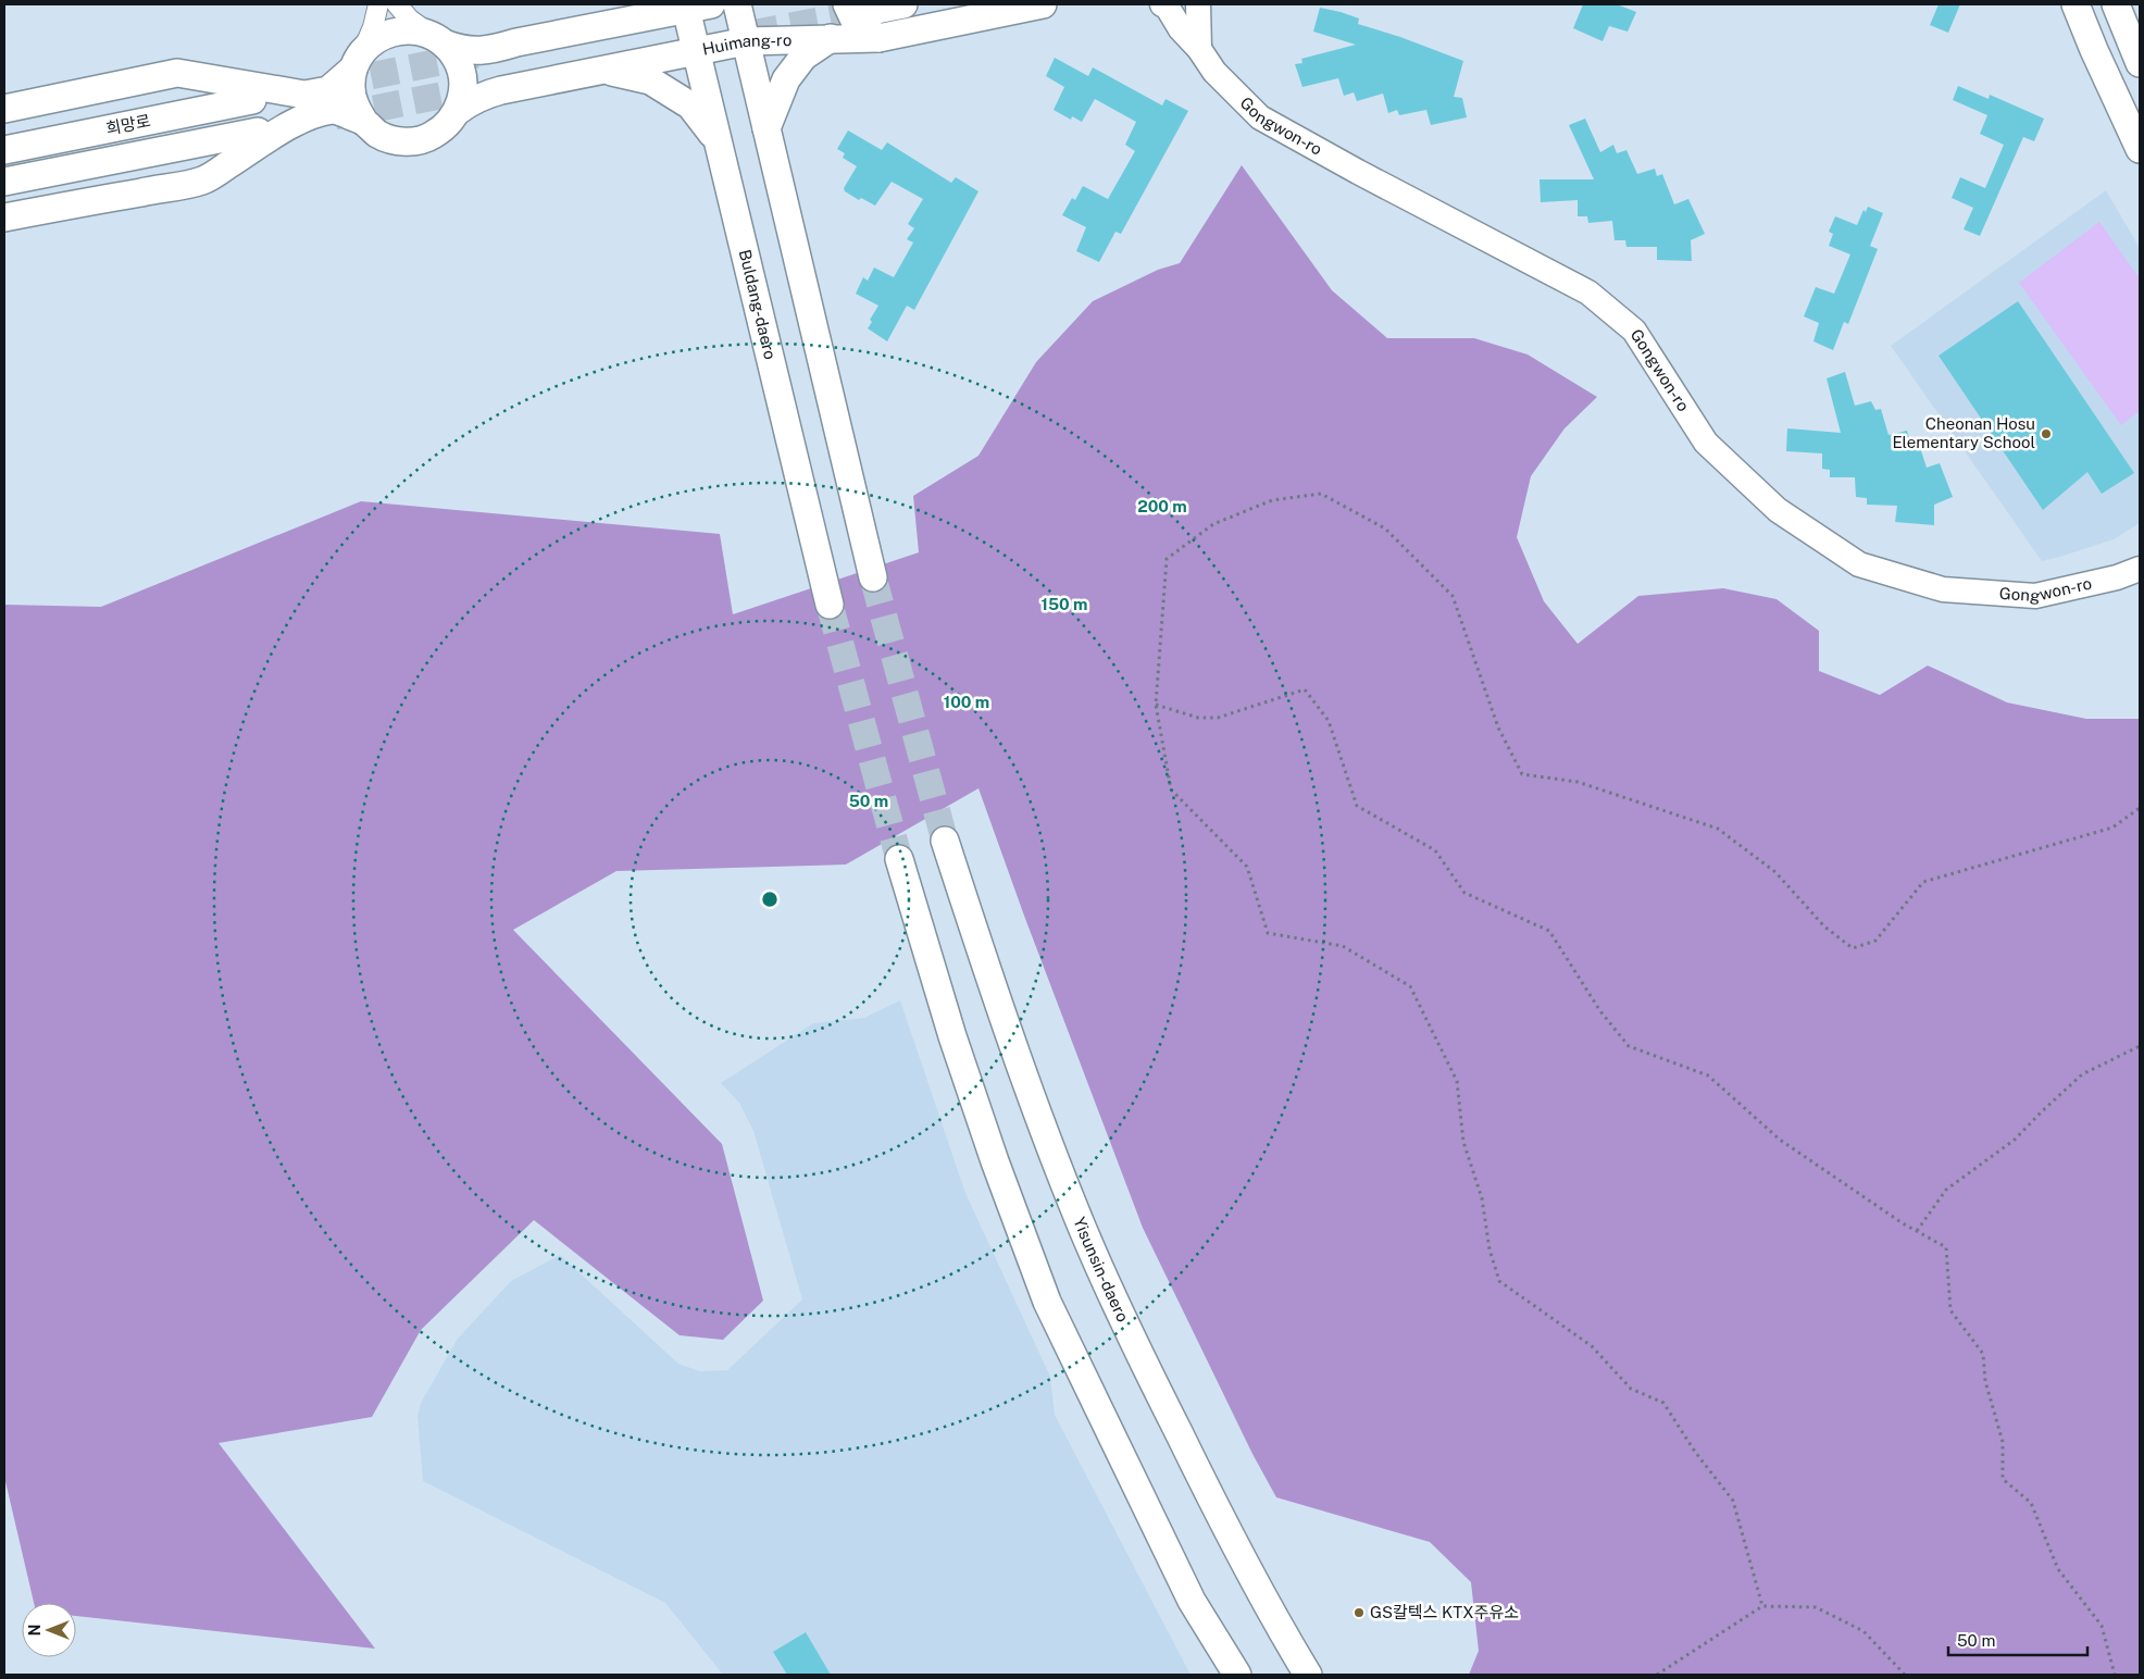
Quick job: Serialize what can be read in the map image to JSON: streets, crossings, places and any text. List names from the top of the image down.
{
  "streets": {
    "main road": [
      "Huimang-ro",
      "희망로",
      "Buldang-daero",
      "Yisunsin-daero"
    ],
    "street": ["Gongwon-ro"]
  },
  "crossings": [
    ["Huimang-ro", "Buldang-daero"]
  ],
  "places": ["Cheonan Hosu Elementary School", "GS칼텍스 KTX주유소"],
  "scale_bar": "50 m",
  "north": "left",
  "rings": [
    "200 m",
    "150 m",
    "100 m",
    "50 m"
  ]
}
